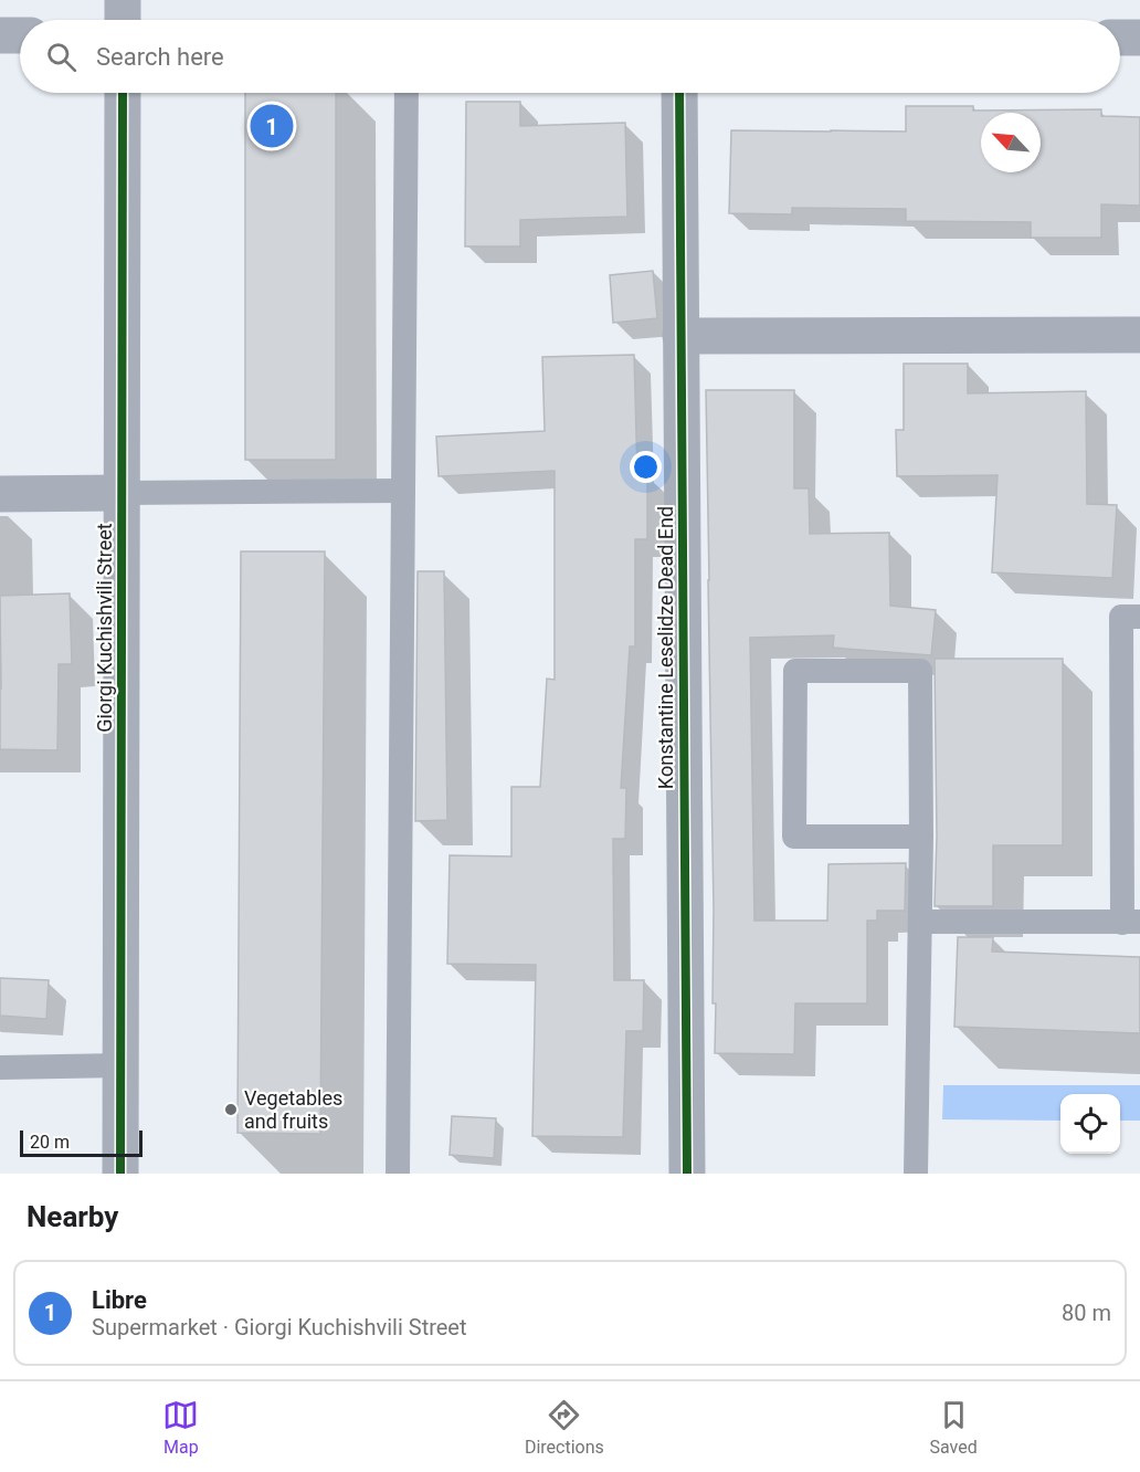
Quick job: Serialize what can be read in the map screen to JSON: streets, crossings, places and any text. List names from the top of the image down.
{
  "streets": {
    "street": ["Giorgi Kuchishvili Street", "Konstantine Leselidze Dead End"]
  },
  "places": ["Vegetables and fruits"],
  "scale_bar": "20 m",
  "north": "top left",
  "page": {
    "search": "Search here",
    "pins": "1",
    "scale": "20 m",
    "heading": "Nearby",
    "list": [
      {
        "mark": "1",
        "name": "Libre",
        "note": "Supermarket · Giorgi Kuchishvili Street",
        "value": "80 m"
      }
    ],
    "nav": ["Map", "Directions", "Saved"]
  }
}
